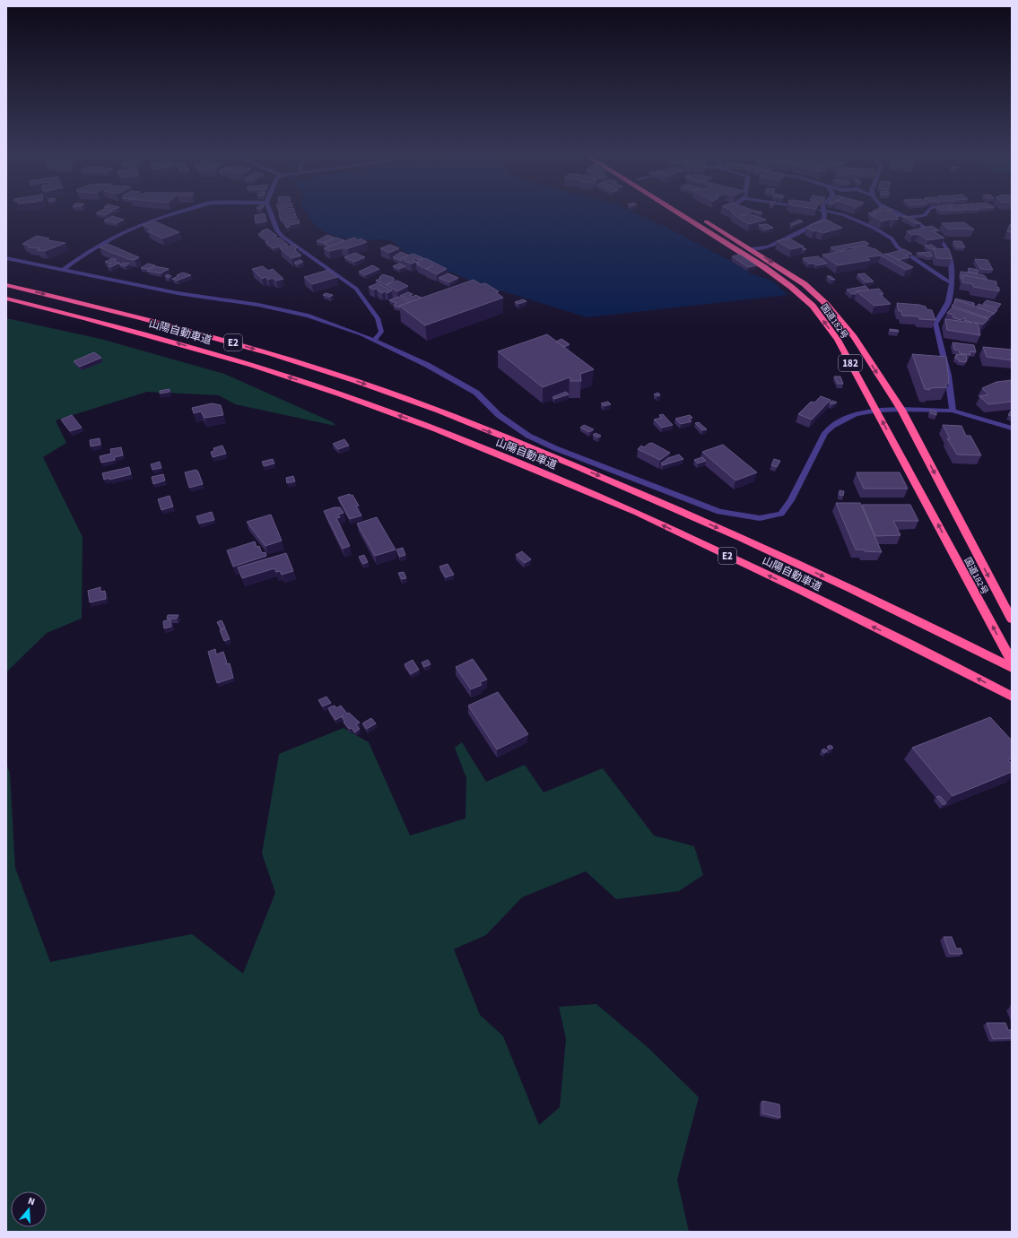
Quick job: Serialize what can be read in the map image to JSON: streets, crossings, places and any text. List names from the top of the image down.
{
  "streets": {
    "highway": [
      "国道182号",
      "山陽自動車道",
      "E2",
      "182"
    ]
  },
  "north": "top"
}
